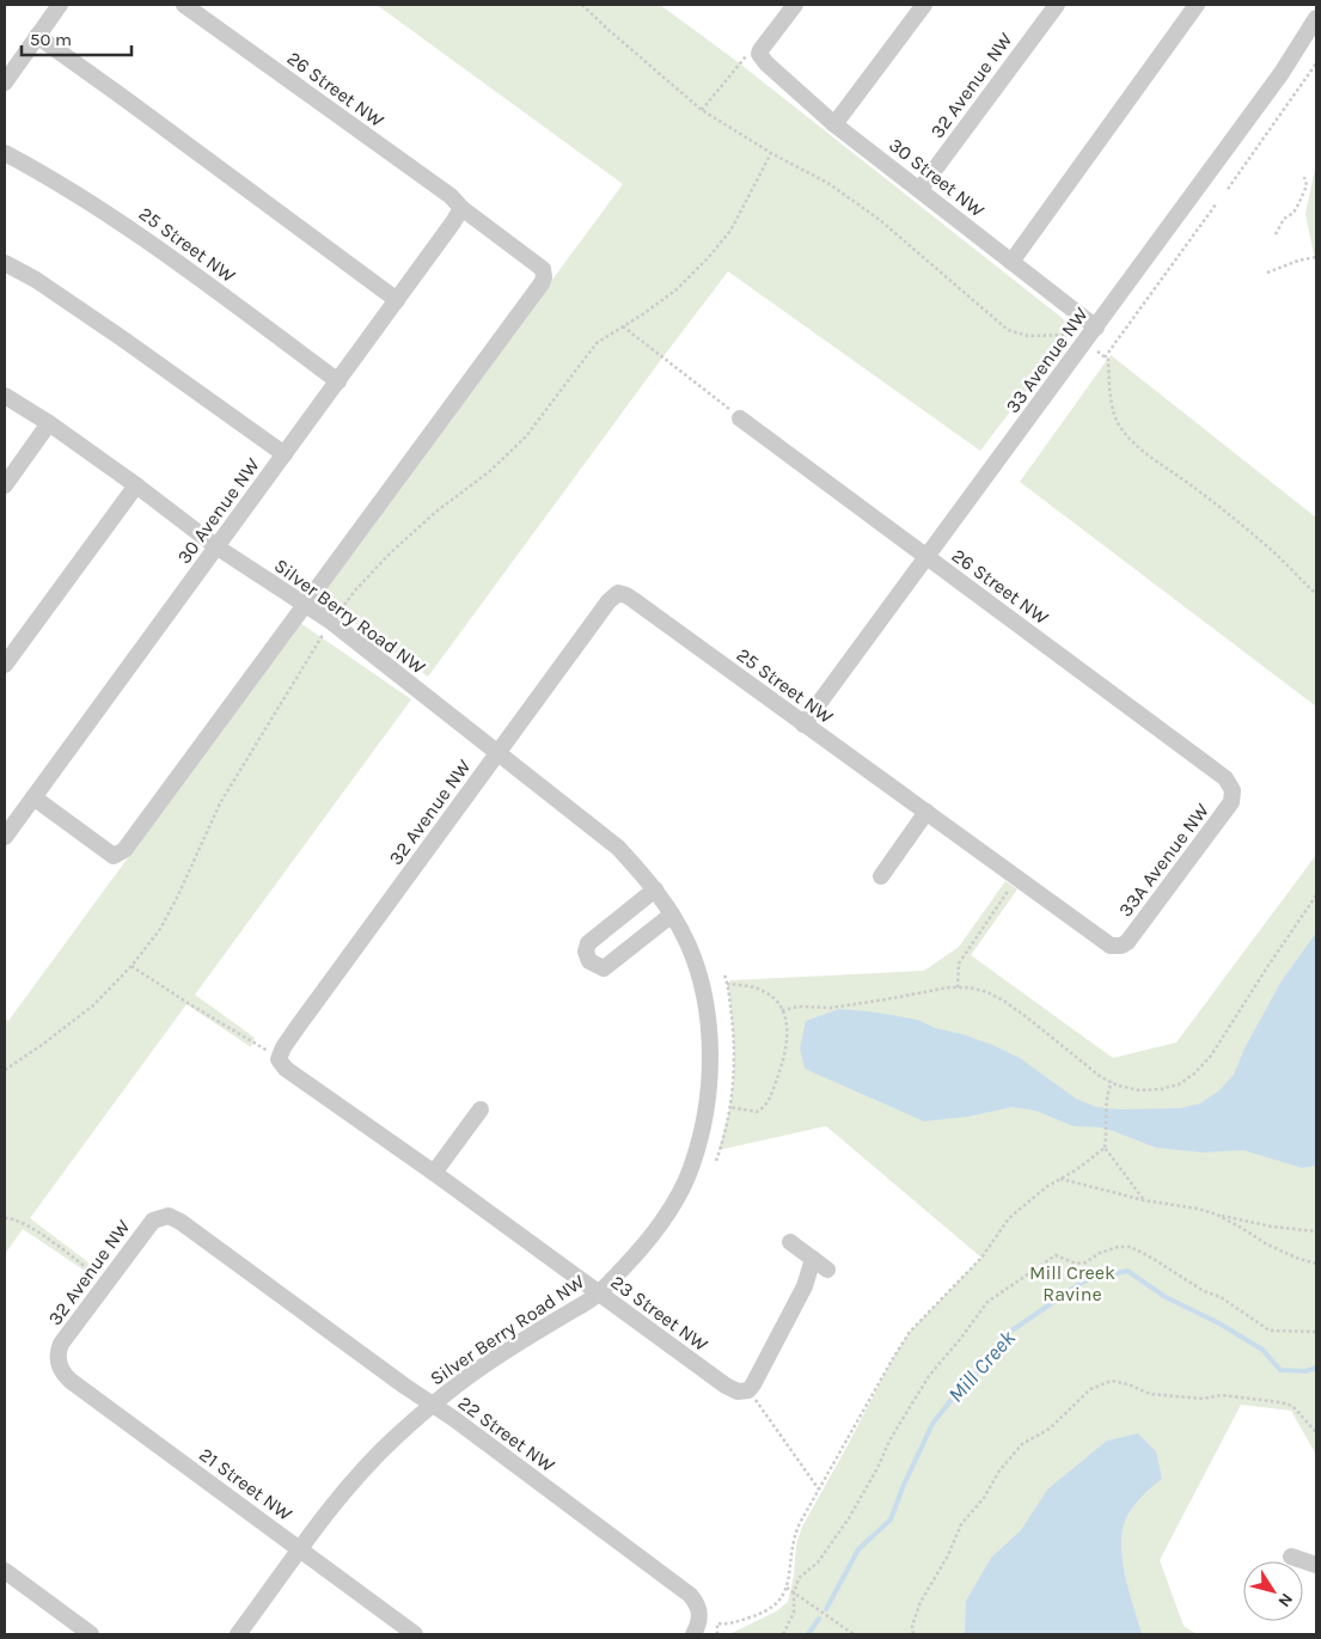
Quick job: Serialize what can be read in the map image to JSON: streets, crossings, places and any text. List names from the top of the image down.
{
  "streets": {
    "street": [
      "32 Avenue NW",
      "26 Street NW",
      "30 Street NW",
      "25 Street NW",
      "33 Avenue NW",
      "30 Avenue NW",
      "Silver Berry Road NW",
      "33A Avenue NW",
      "23 Street NW",
      "22 Street NW",
      "21 Street NW"
    ]
  },
  "crossings": [
    ["32 Avenue NW", "30 Street NW"],
    ["32 Avenue NW", "25 Street NW"],
    ["32 Avenue NW", "Silver Berry Road NW"],
    ["32 Avenue NW", "23 Street NW"],
    ["32 Avenue NW", "22 Street NW"],
    ["32 Avenue NW", "21 Street NW"],
    ["26 Street NW", "33 Avenue NW"],
    ["26 Street NW", "30 Avenue NW"],
    ["26 Street NW", "Silver Berry Road NW"],
    ["26 Street NW", "33A Avenue NW"],
    ["30 Street NW", "33 Avenue NW"],
    ["25 Street NW", "33 Avenue NW"],
    ["25 Street NW", "30 Avenue NW"],
    ["25 Street NW", "33A Avenue NW"],
    ["30 Avenue NW", "Silver Berry Road NW"],
    ["Silver Berry Road NW", "23 Street NW"],
    ["Silver Berry Road NW", "22 Street NW"],
    ["Silver Berry Road NW", "21 Street NW"]
  ],
  "water": ["Mill Creek"],
  "parks": ["Mill Creek Ravine"],
  "scale_bar": "50 m",
  "north": "bottom right"
}
